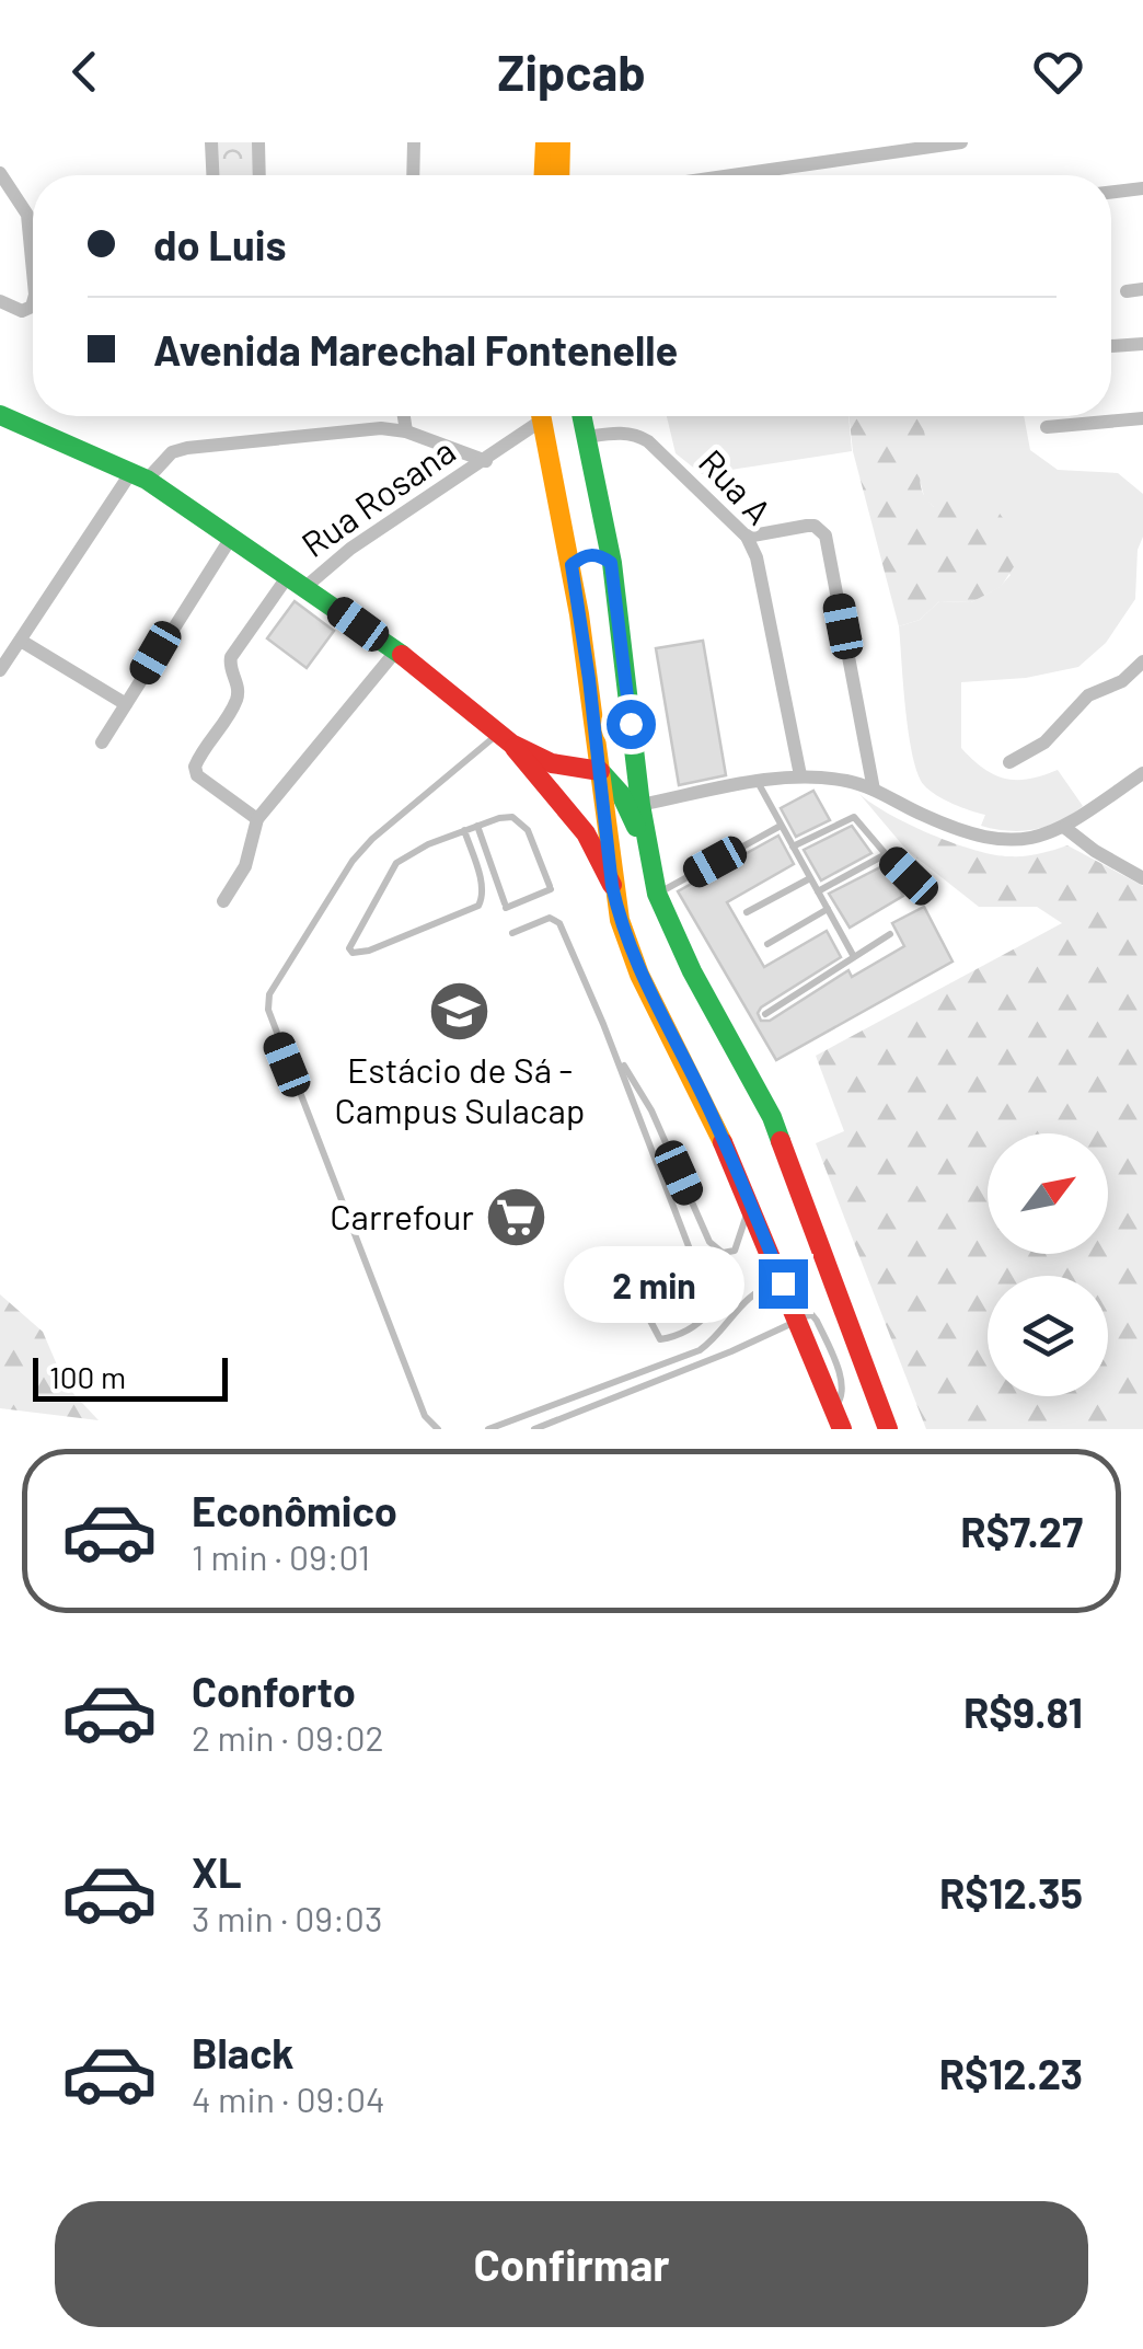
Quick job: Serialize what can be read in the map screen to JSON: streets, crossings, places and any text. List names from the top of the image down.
{
  "streets": {
    "street": ["Rua A", "Rua Rosana"]
  },
  "places": {
    "school or university": ["Estácio de Sá - Campus Sulacap"],
    "supermarket": ["Carrefour"]
  },
  "scale_bar": "100 m",
  "north": "top right",
  "page": {
    "header": "Zipcab",
    "banner": ["do Luis", "Avenida Marechal Fontenelle"],
    "bubble": "2 min",
    "scale": "100 m",
    "list": [
      {
        "name": "Econômico",
        "note": "1 min · 09:01",
        "value": "R$7.27"
      },
      {
        "name": "Conforto",
        "note": "2 min · 09:02",
        "value": "R$9.81"
      },
      {
        "name": "XL",
        "note": "3 min · 09:03",
        "value": "R$12.35"
      },
      {
        "name": "Black",
        "note": "4 min · 09:04",
        "value": "R$12.23"
      }
    ],
    "buttons": "Confirmar"
  }
}
